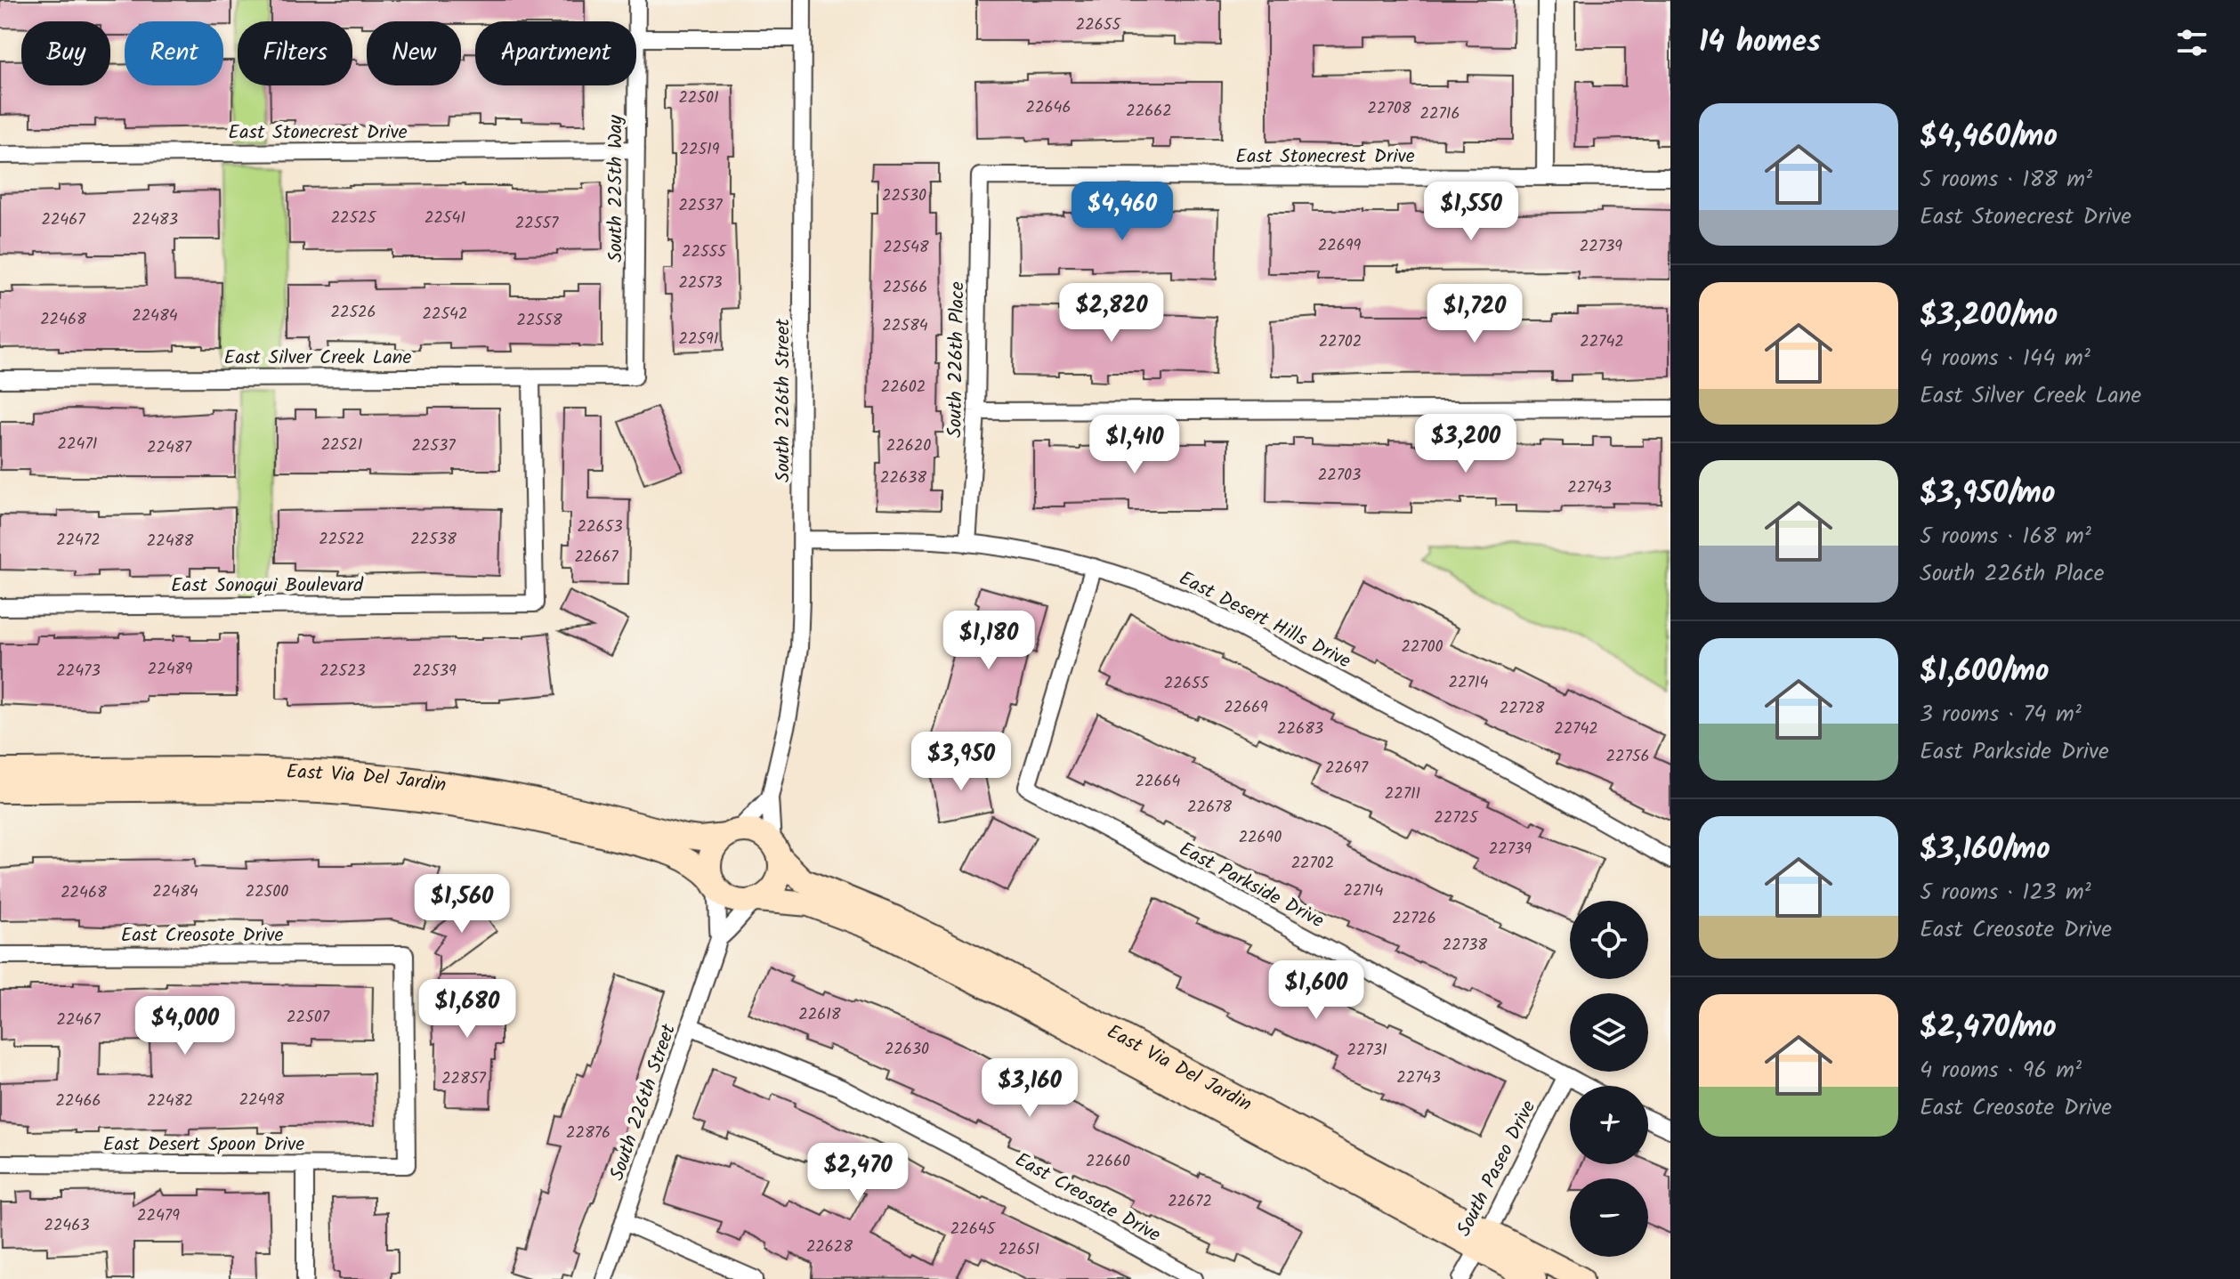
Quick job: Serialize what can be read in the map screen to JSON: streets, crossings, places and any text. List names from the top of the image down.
{
  "streets": {
    "street": [
      "East Stonecrest Drive",
      "South 225th Way",
      "East Silver Creek Lane",
      "South 226th Place",
      "South 226th Street",
      "East Sonoqui Boulevard",
      "East Desert Hills Drive",
      "East Via Del Jardin",
      "East Parkside Drive",
      "East Creosote Drive",
      "East Desert Spoon Drive",
      "South Paseo Drive"
    ]
  },
  "crossings": [
    ["East Stonecrest Drive", "South 225th Way"],
    ["East Stonecrest Drive", "South 226th Place"],
    ["South 225th Way", "East Silver Creek Lane"],
    ["East Silver Creek Lane", "East Sonoqui Boulevard"],
    ["South 226th Place", "East Desert Hills Drive"],
    ["South 226th Street", "East Desert Hills Drive"],
    ["South 226th Street", "East Via Del Jardin"],
    ["South 226th Street", "East Creosote Drive"],
    ["East Desert Hills Drive", "East Parkside Drive"],
    ["East Via Del Jardin", "South Paseo Drive"],
    ["East Parkside Drive", "South Paseo Drive"],
    ["East Creosote Drive", "East Desert Spoon Drive"]
  ],
  "house_numbers": [
    "22655",
    "22501",
    "22646",
    "22708",
    "22662",
    "22716",
    "22519",
    "22530",
    "22537",
    "22525",
    "22541",
    "22467",
    "22483",
    "22557",
    "22699",
    "22739",
    "22548",
    "22555",
    "22573",
    "22566",
    "22526",
    "22542",
    "22484",
    "22468",
    "22558",
    "22584",
    "22591",
    "22702",
    "22742",
    "22602",
    "22471",
    "22521",
    "22537",
    "22620",
    "22487",
    "22703",
    "22638",
    "22743",
    "22653",
    "22522",
    "22538",
    "22472",
    "22488",
    "22667",
    "22700",
    "22489",
    "22473",
    "22523",
    "22539",
    "22714",
    "22655",
    "22669",
    "22728",
    "22683",
    "22742",
    "22756",
    "22697",
    "22664",
    "22711",
    "22678",
    "22725",
    "22690",
    "22739",
    "22702",
    "22714",
    "22484",
    "22500",
    "22468",
    "22726",
    "22738",
    "22618",
    "22507",
    "22467",
    "22630",
    "22731",
    "22743",
    "22857",
    "22498",
    "22466",
    "22482",
    "22876",
    "22660",
    "22672",
    "22479",
    "22463",
    "22645",
    "22628",
    "22651"
  ],
  "page": {
    "heading": "14 homes",
    "chip": [
      "Buy",
      "Rent",
      "Filters",
      "New",
      "Apartment"
    ],
    "list": [
      {
        "name": "$4,460/mo",
        "note": "5 rooms · 188 m² · East Stonecrest Drive"
      },
      {
        "name": "$3,200/mo",
        "note": "4 rooms · 144 m² · East Silver Creek Lane"
      },
      {
        "name": "$3,950/mo",
        "note": "5 rooms · 168 m² · South 226th Place"
      },
      {
        "name": "$1,600/mo",
        "note": "3 rooms · 74 m² · East Parkside Drive"
      },
      {
        "name": "$3,160/mo",
        "note": "5 rooms · 123 m² · East Creosote Drive"
      },
      {
        "name": "$2,470/mo",
        "note": "4 rooms · 96 m² · East Creosote Drive"
      }
    ],
    "price": [
      "$4,460",
      "$1,550",
      "$2,820",
      "$1,720",
      "$3,200",
      "$1,410",
      "$1,180",
      "$3,950",
      "$1,560",
      "$1,600",
      "$1,680",
      "$4,000",
      "$3,160",
      "$2,470"
    ],
    "map_buttons": ["+", "−"]
  }
}
